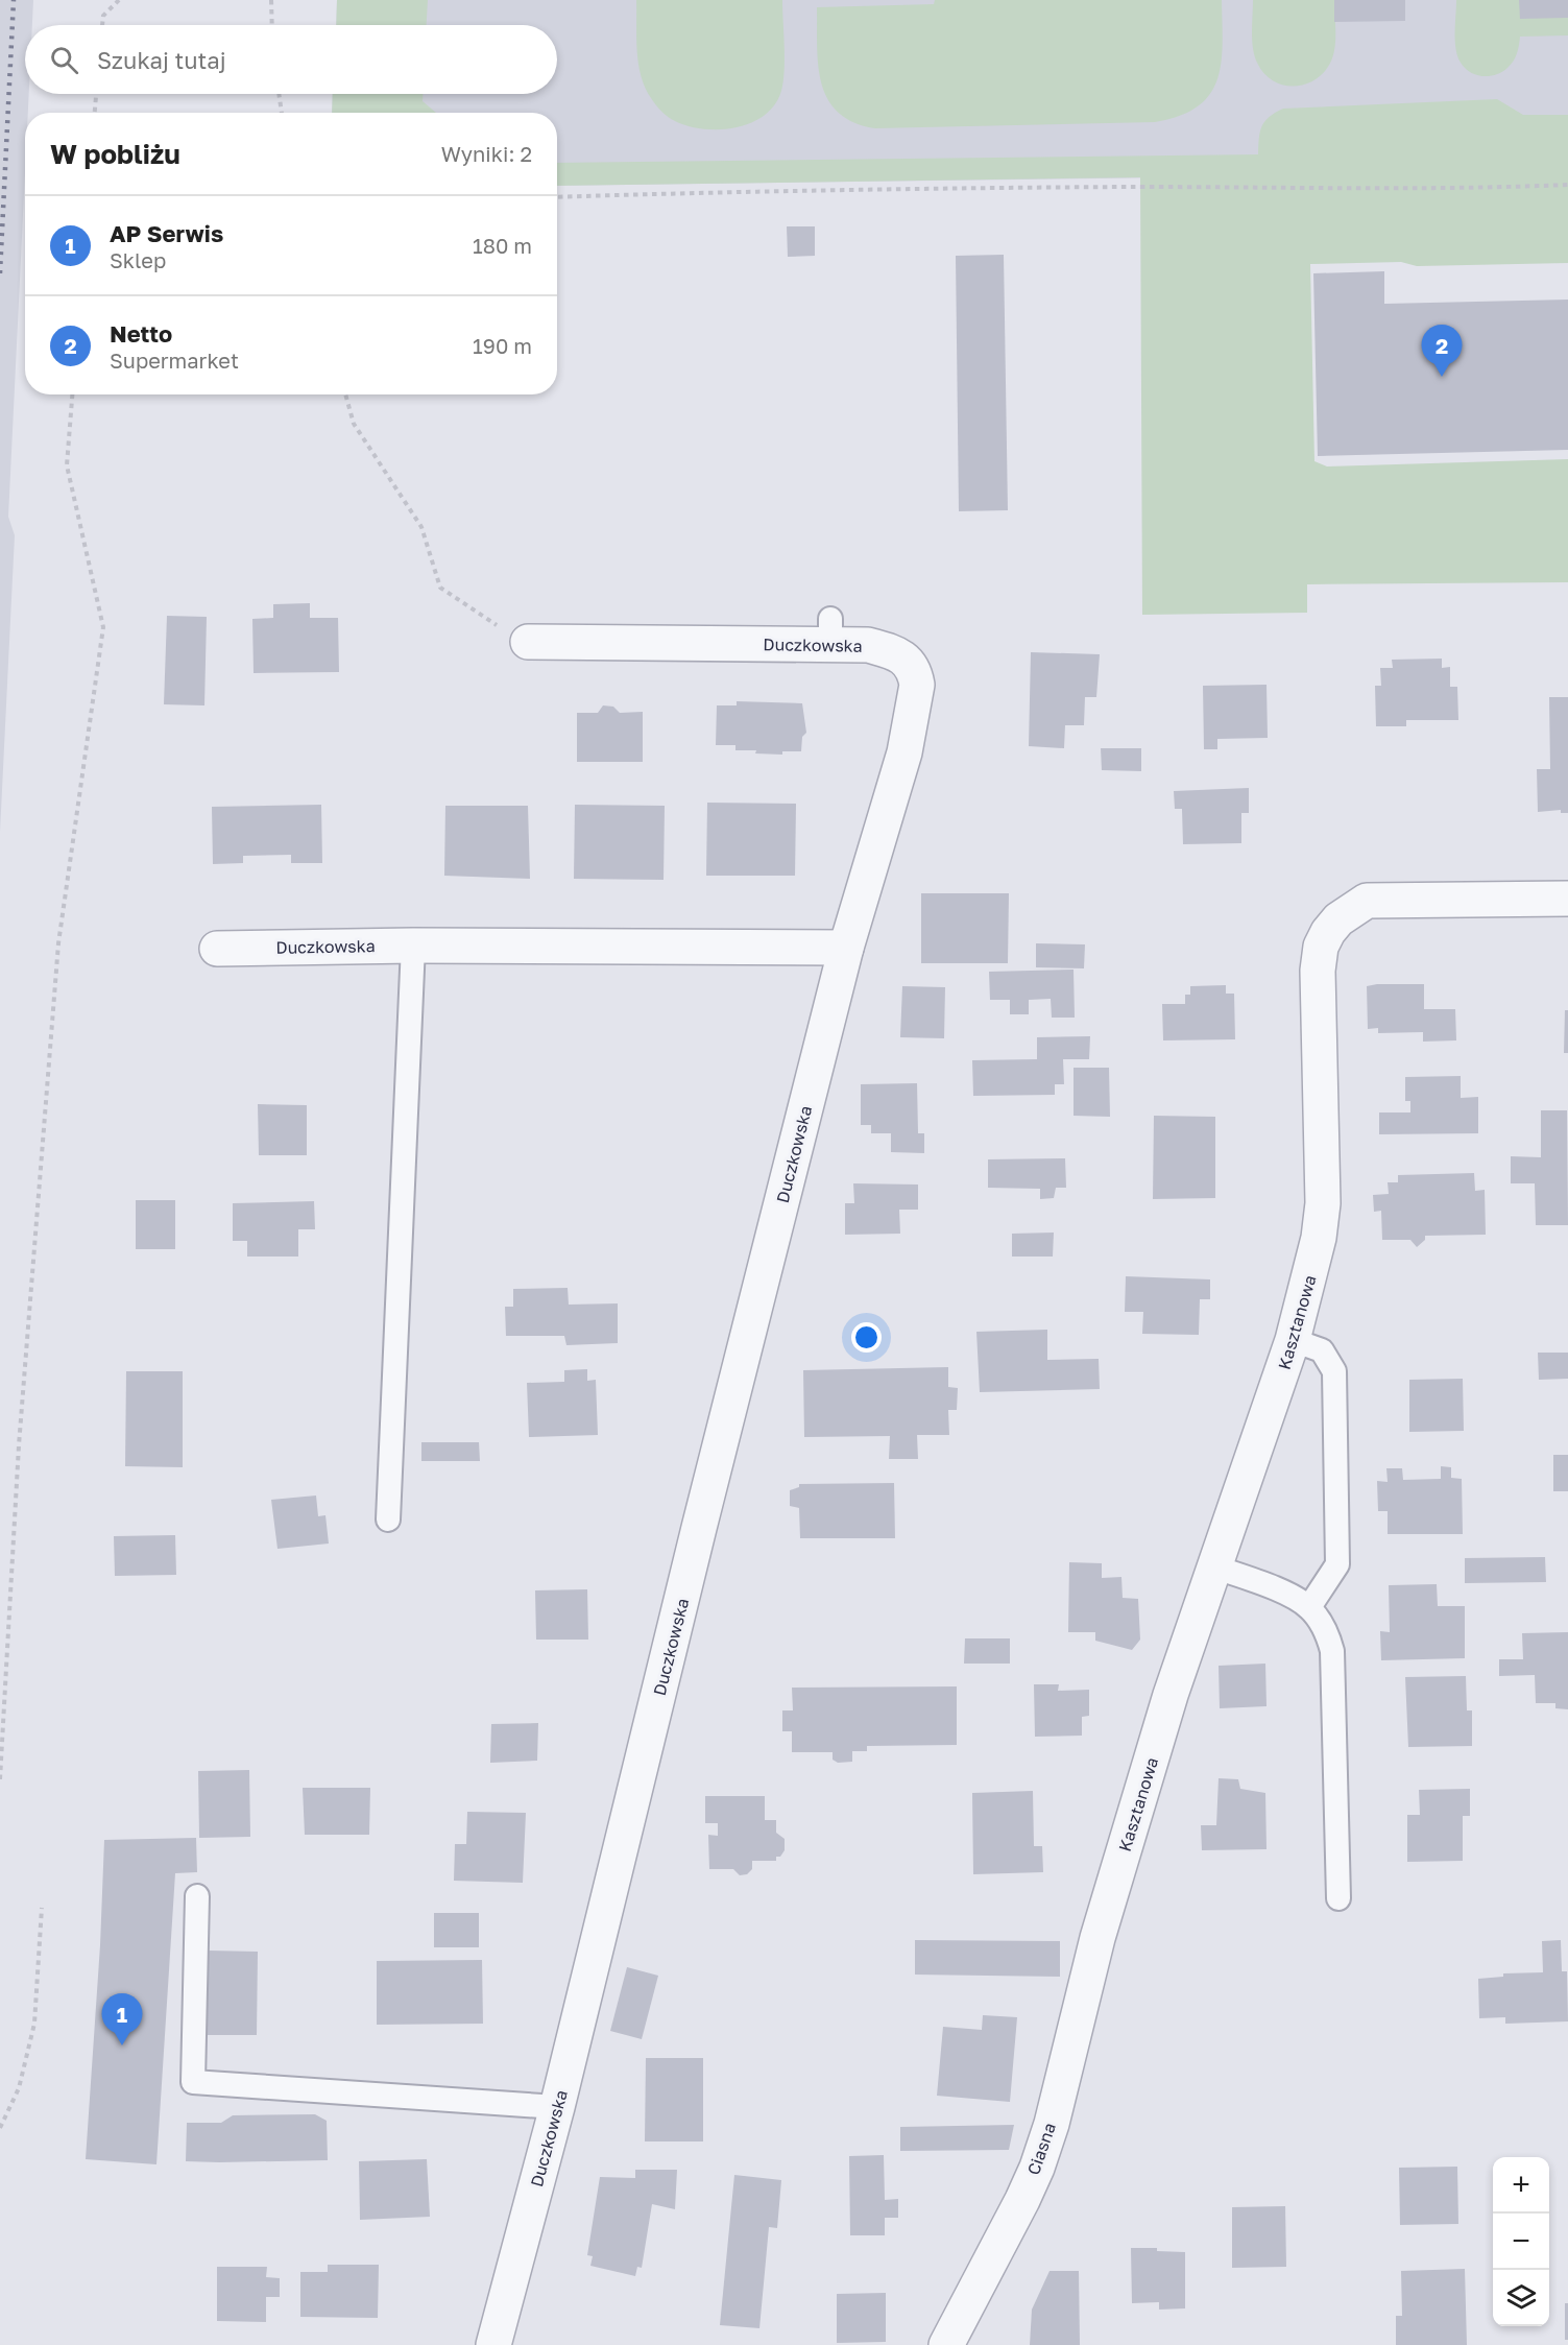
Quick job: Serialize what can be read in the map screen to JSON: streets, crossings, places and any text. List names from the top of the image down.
{
  "streets": {
    "street": ["Duczkowska", "Kasztanowa", "Ciasna"]
  },
  "crossings": [
    ["Kasztanowa", "Ciasna"]
  ],
  "page": {
    "search": "Szukaj tutaj",
    "heading": ["W pobliżu", "Wyniki: 2"],
    "list": [
      {
        "mark": "1",
        "name": "AP Serwis",
        "note": "Sklep",
        "value": "180 m"
      },
      {
        "mark": "2",
        "name": "Netto",
        "note": "Supermarket",
        "value": "190 m"
      }
    ],
    "pins": ["2", "1"],
    "map_buttons": ["+", "−"]
  }
}
